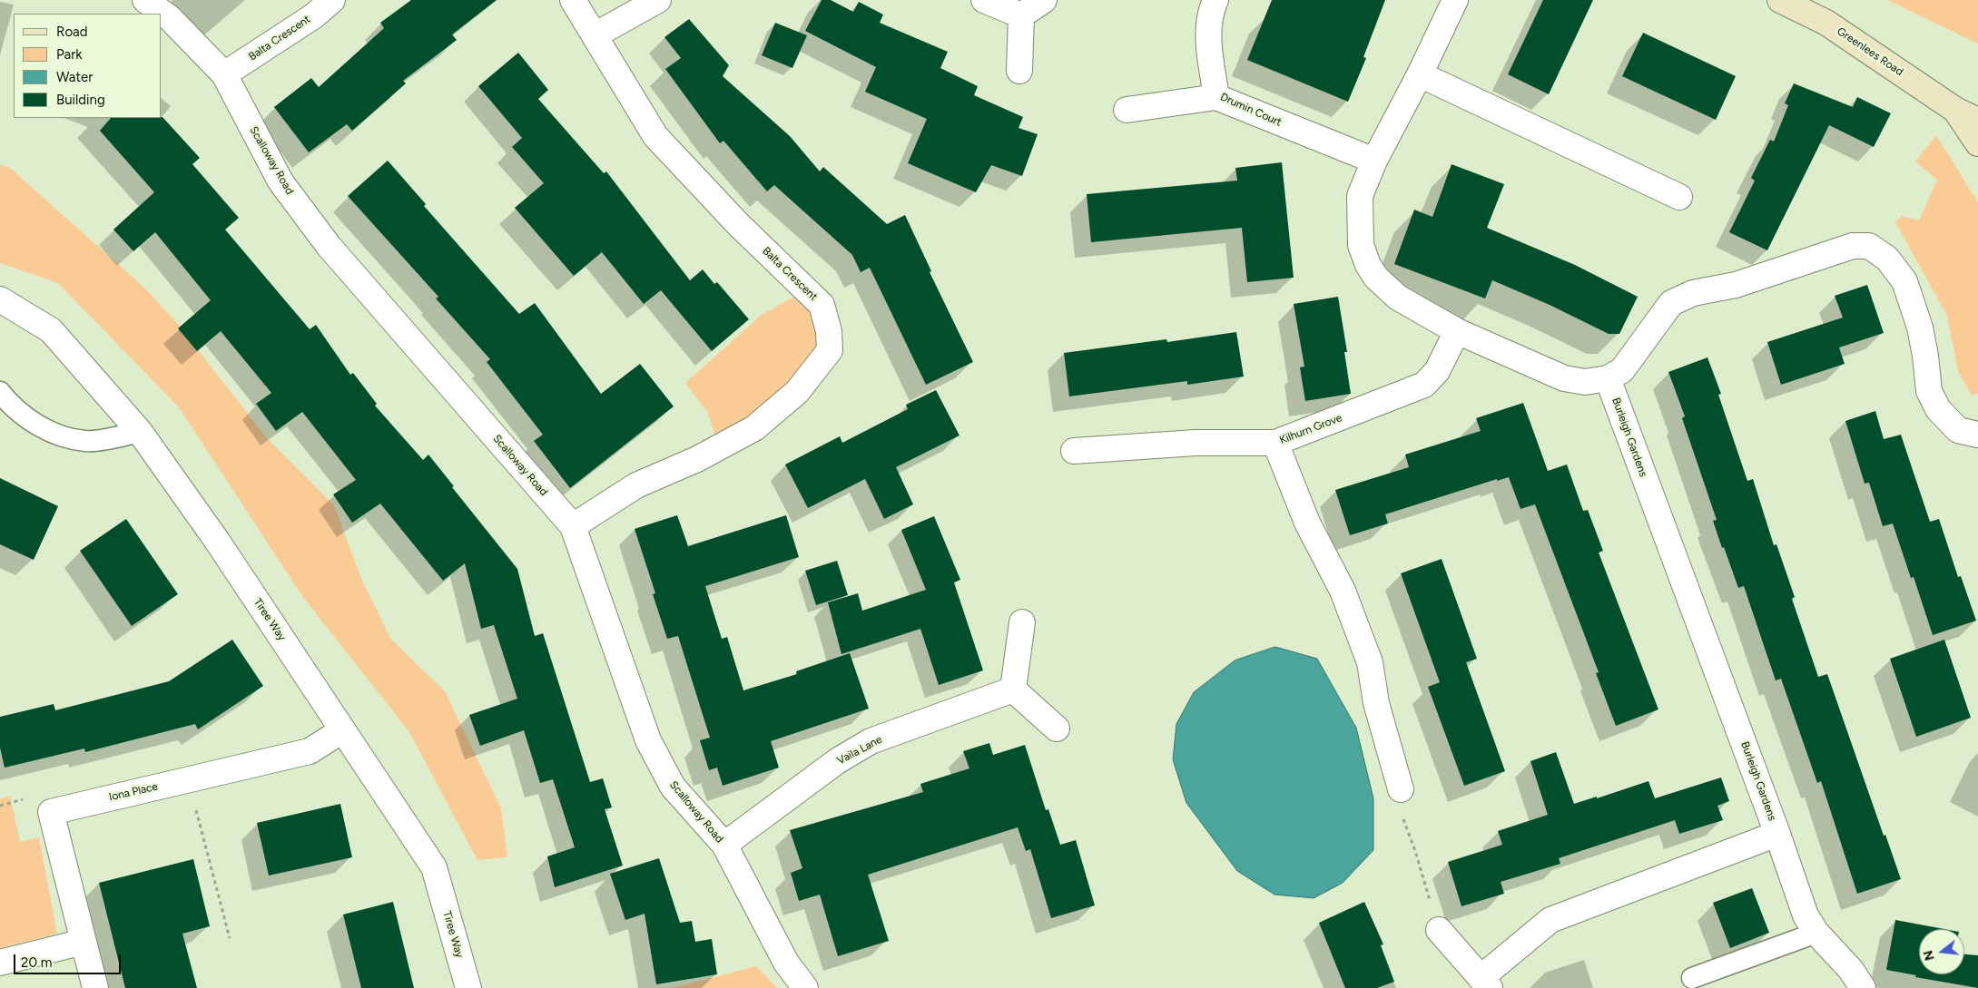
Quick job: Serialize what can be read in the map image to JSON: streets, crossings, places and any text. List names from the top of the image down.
{
  "streets": {
    "main road": ["Greenlees Road"],
    "street": [
      "Balta Crescent",
      "Drumin Court",
      "Scalloway Road",
      "Kilhurn Grove",
      "Burleigh Gardens",
      "Tiree Way",
      "Vaila Lane",
      "Iona Place"
    ]
  },
  "crossings": [
    ["Balta Crescent", "Scalloway Road"],
    ["Scalloway Road", "Vaila Lane"],
    ["Tiree Way", "Iona Place"]
  ],
  "legend": [
    "Road",
    "Park",
    "Water",
    "Building"
  ],
  "scale_bar": "20 m",
  "north": "left"
}
